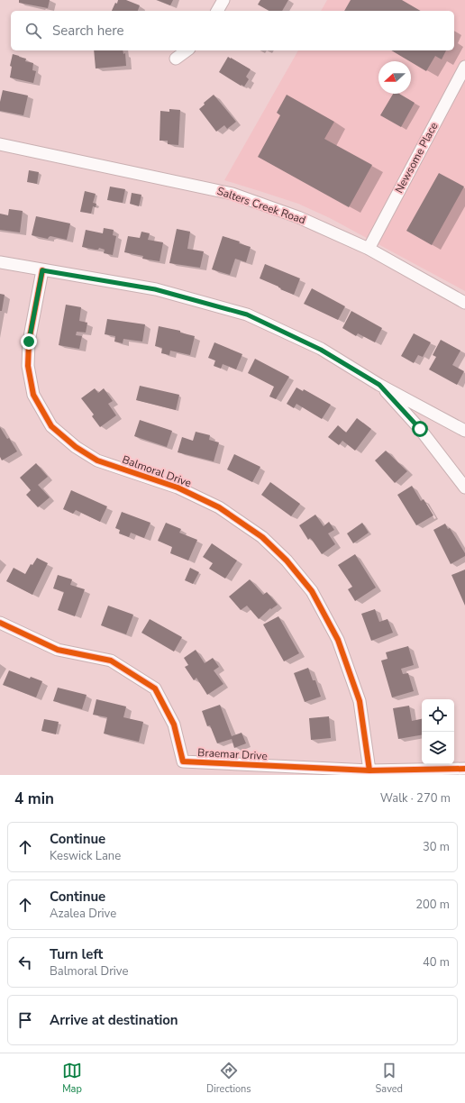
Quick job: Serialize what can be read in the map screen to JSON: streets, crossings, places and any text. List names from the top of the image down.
{
  "streets": {
    "street": [
      "Newsome Place",
      "Salters Creek Road",
      "Balmoral Drive",
      "Braemar Drive"
    ]
  },
  "crossings": [
    ["Newsome Place", "Salters Creek Road"],
    ["Balmoral Drive", "Braemar Drive"]
  ],
  "north": "left",
  "page": {
    "search": "Search here",
    "heading": ["4 min", "Walk · 270 m"],
    "list": [
      ["Continue", "Keswick Lane", "30 m"],
      ["Continue", "Azalea Drive", "200 m"],
      ["Turn left", "Balmoral Drive", "40 m"],
      "Arrive at destination"
    ],
    "nav": ["Map", "Directions", "Saved"]
  }
}
